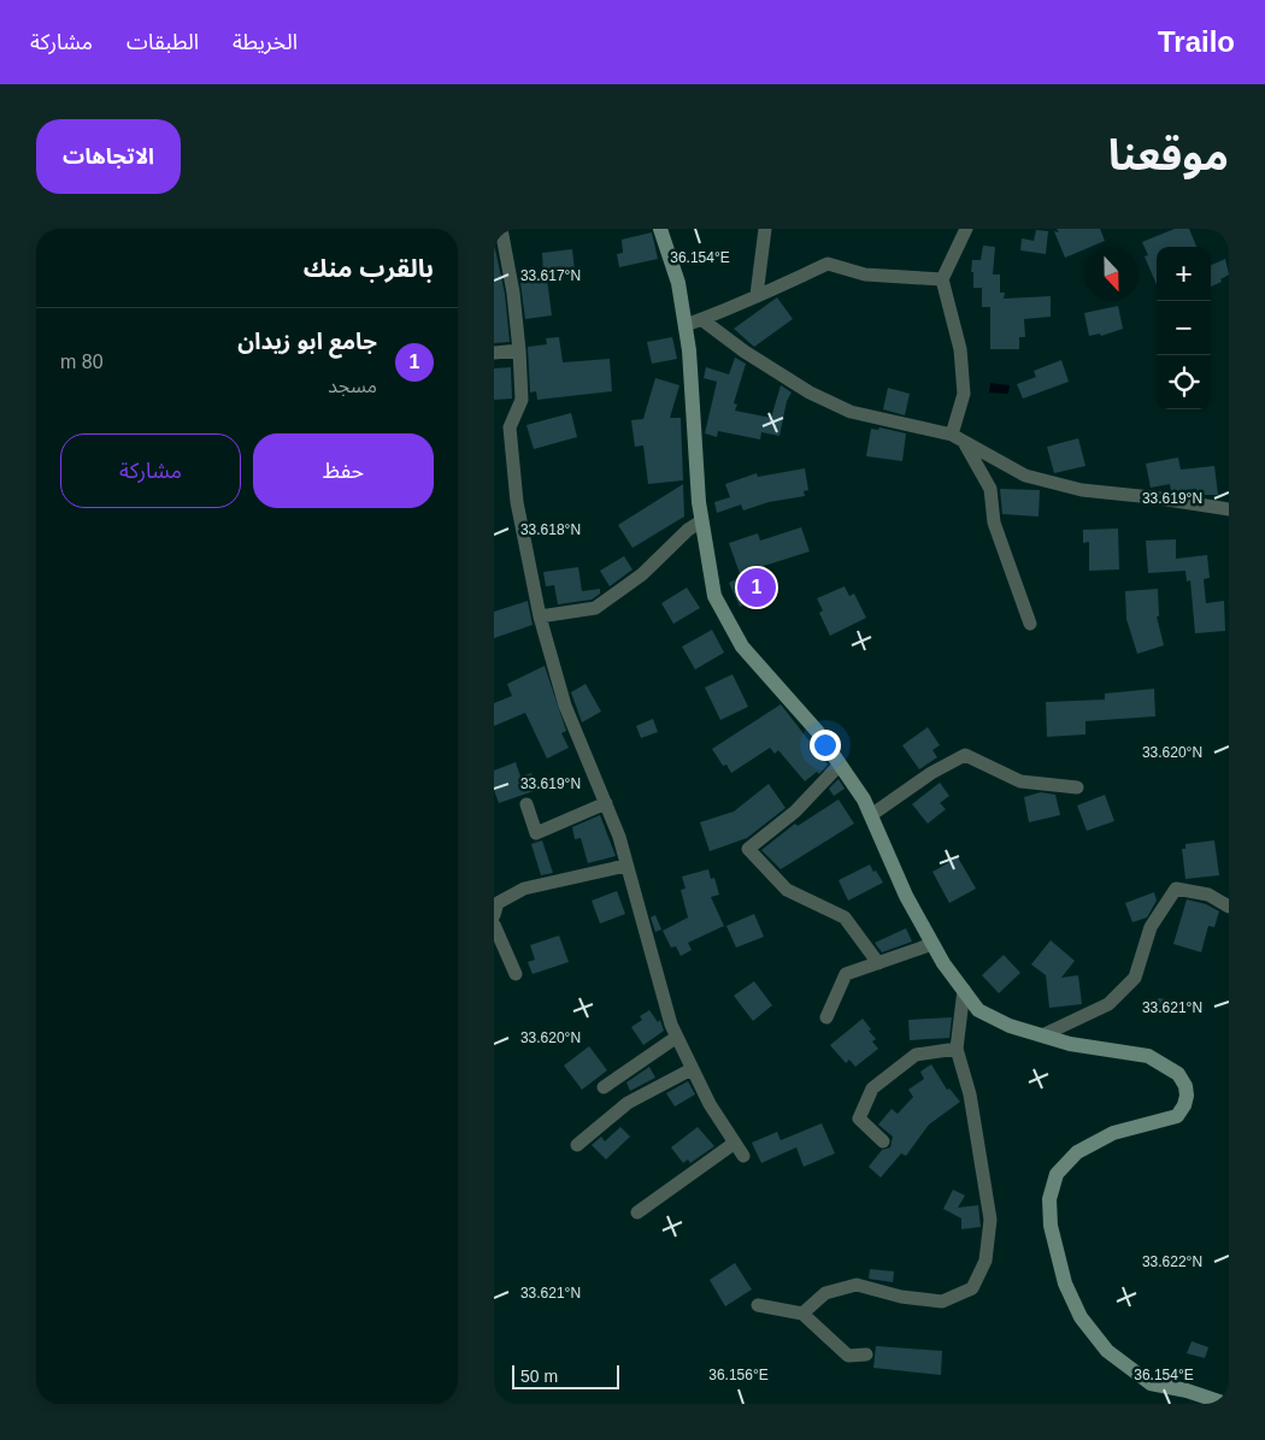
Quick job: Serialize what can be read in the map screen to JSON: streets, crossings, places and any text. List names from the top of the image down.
{
  "scale_bar": "50 m",
  "north": "bottom",
  "page": {
    "header": "Trailo",
    "nav": ["الخريطة", "الطبقات", "مشاركة"],
    "title": "موقعنا",
    "buttons": [
      "الاتجاهات",
      ["حفظ", "مشاركة"]
    ],
    "heading": "بالقرب منك",
    "map_buttons": ["+", "−"],
    "list": [
      {
        "mark": "1",
        "name": "جامع ابو زيدان",
        "note": "مسجد",
        "value": "80 m"
      }
    ],
    "pins": "1",
    "scale": "50 m"
  },
  "coordinates": [
    "36.154°E",
    "33.617°N",
    "33.619°N",
    "33.618°N",
    "33.620°N",
    "33.621°N",
    "33.622°N",
    "36.156°E"
  ]
}
